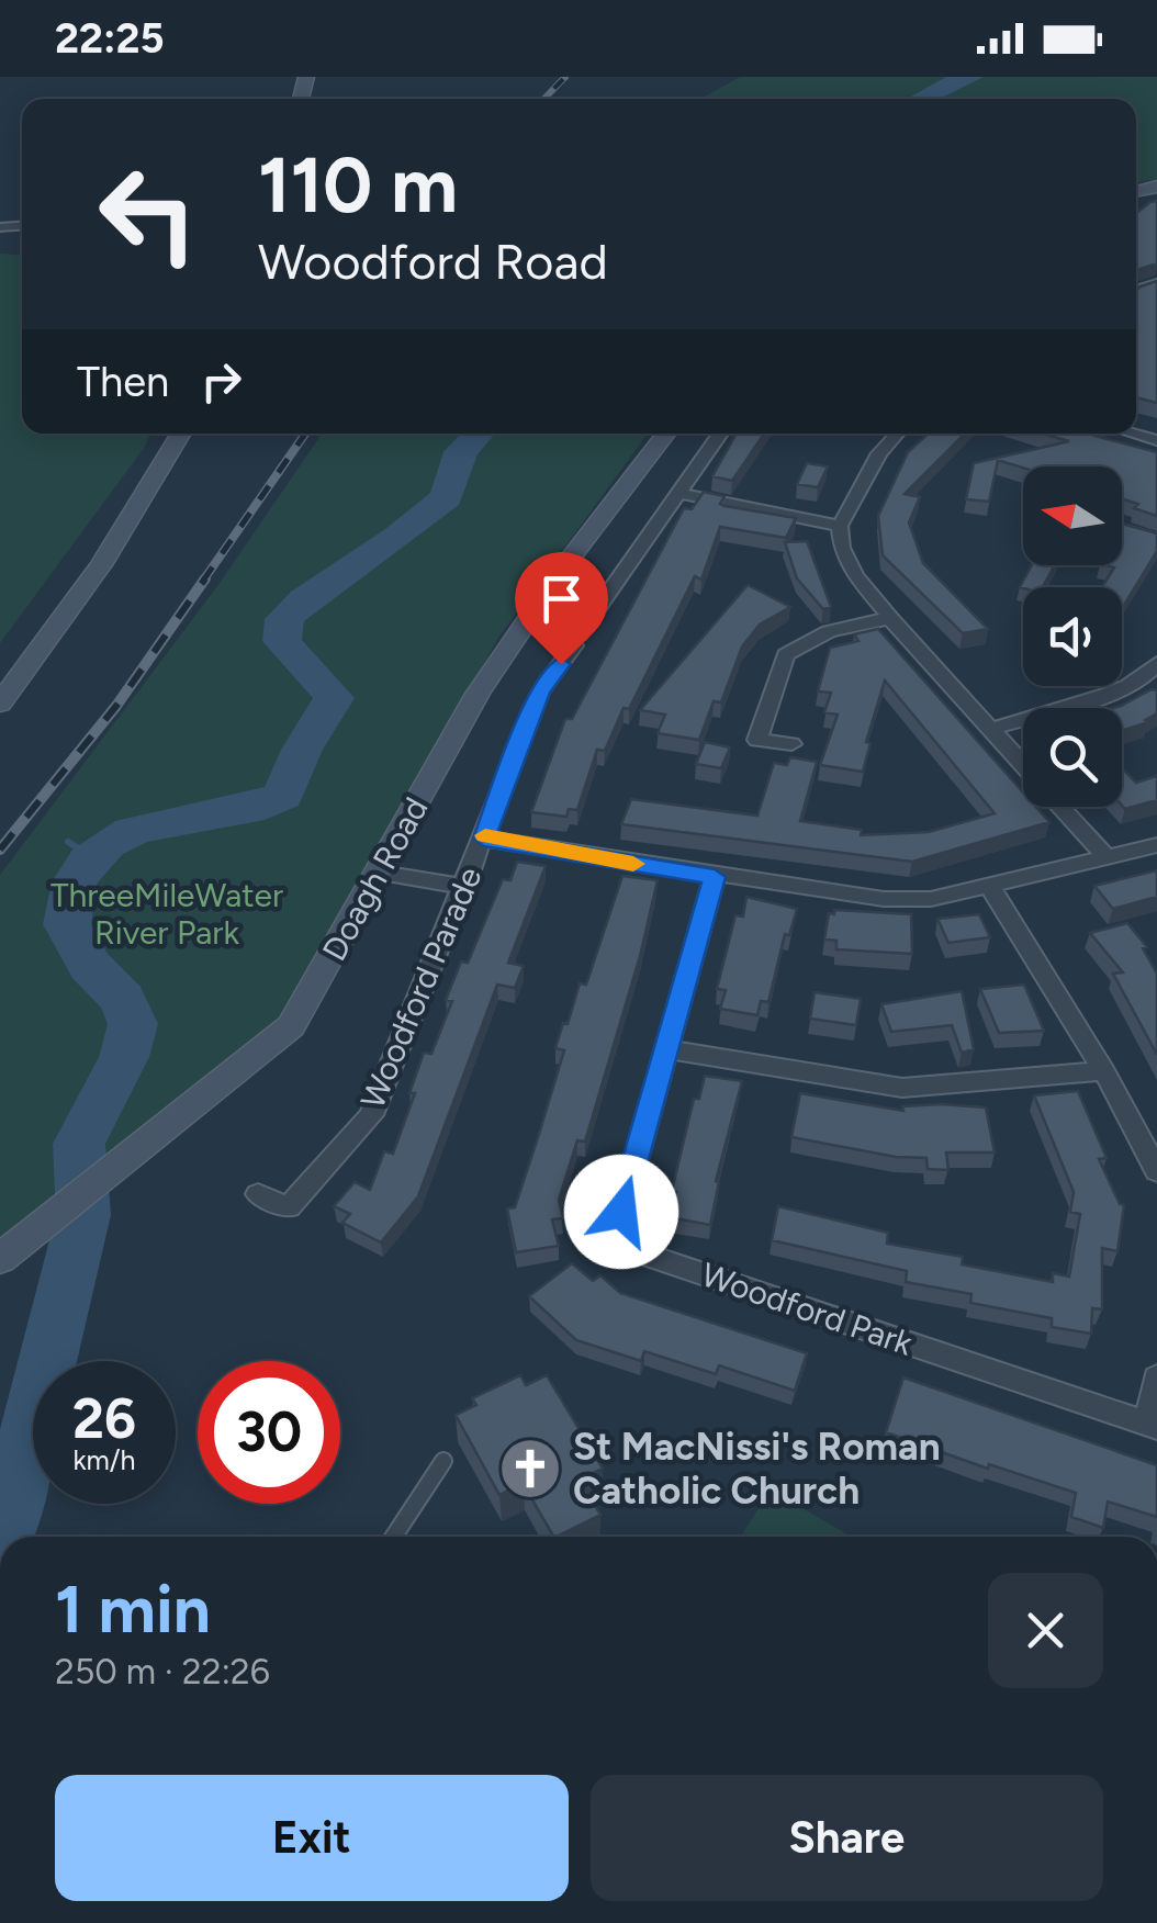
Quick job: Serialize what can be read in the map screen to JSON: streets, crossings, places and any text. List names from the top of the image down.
{
  "streets": {
    "main road": ["Doagh Road"],
    "street": ["Woodford Parade", "Woodford Park"]
  },
  "parks": ["ThreeMileWater River Park"],
  "places": {
    "church": ["St MacNissi's Roman Catholic Church"]
  },
  "north": "left",
  "page": {
    "status": "22:25",
    "turn": ["110 m", "Woodford Road"],
    "then": "Then",
    "speed": "26 km/h",
    "limit": "30",
    "heading": ["1 min", "250 m · 22:26"],
    "buttons": ["Exit", "Share"]
  }
}
